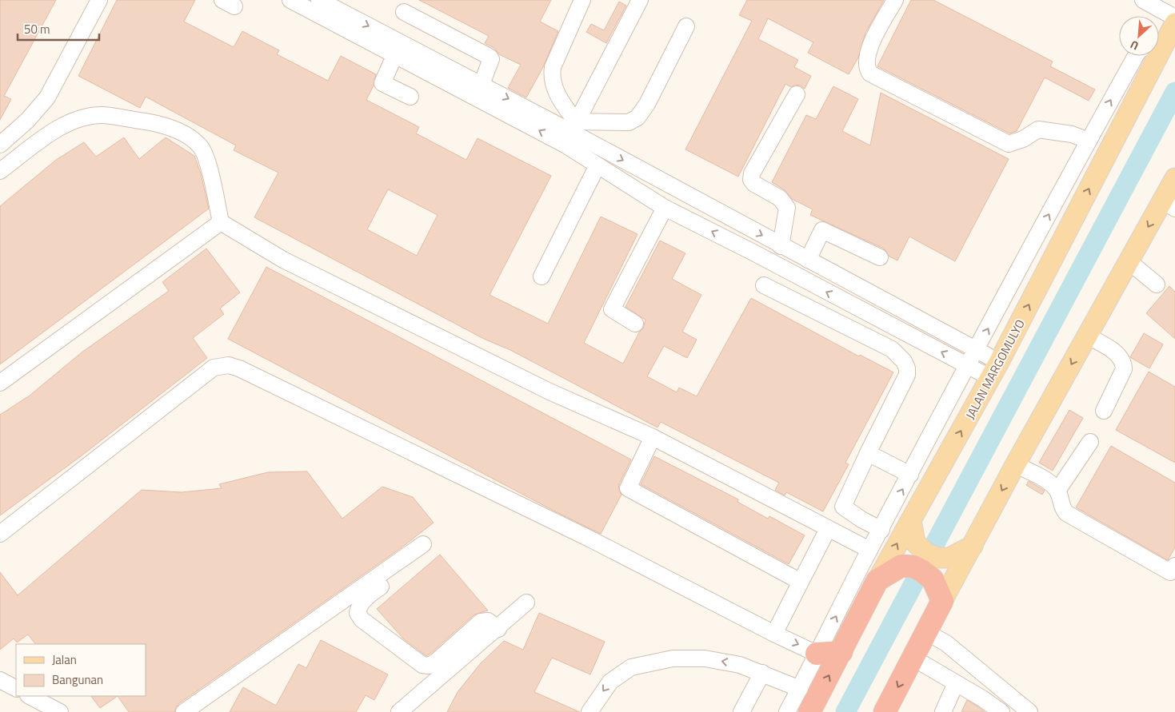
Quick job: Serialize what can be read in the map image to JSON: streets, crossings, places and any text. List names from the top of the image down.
{
  "streets": {
    "highway": ["JALAN MARGOMULYO"]
  },
  "legend": ["Jalan", "Bangunan"],
  "scale_bar": "50 m",
  "north": "bottom left"
}
